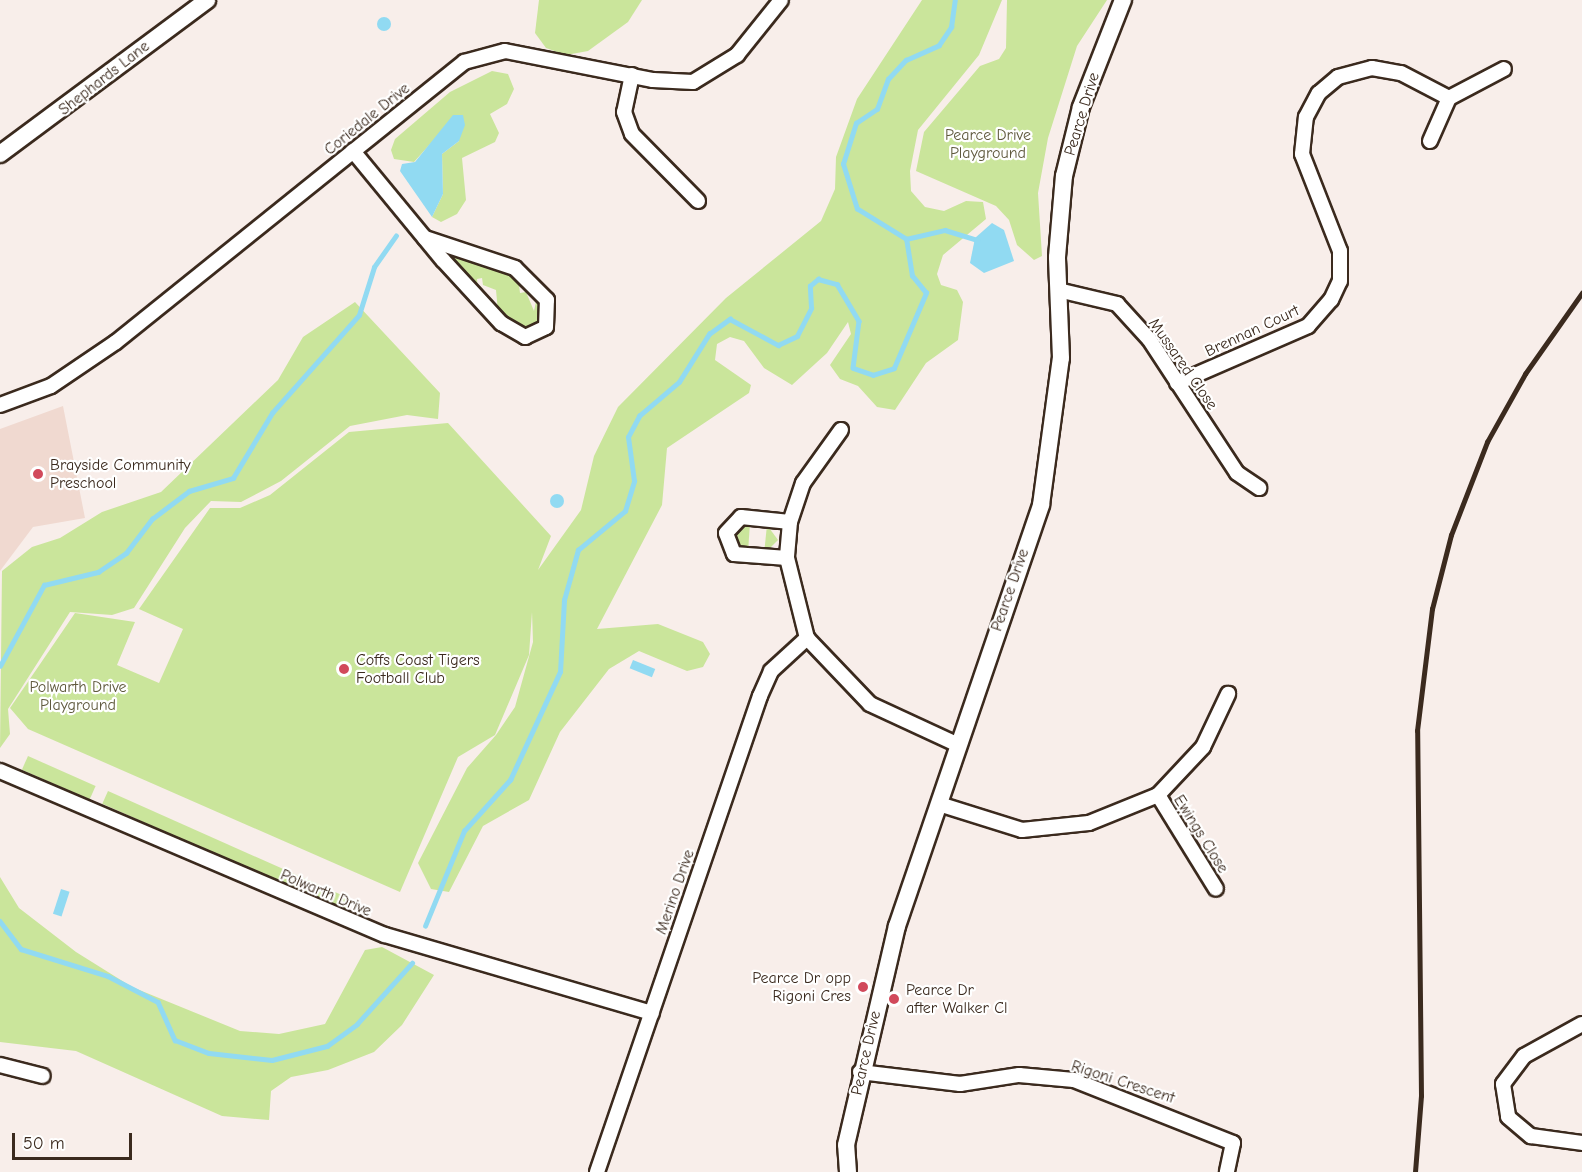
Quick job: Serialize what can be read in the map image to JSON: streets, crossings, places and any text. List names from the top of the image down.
{
  "streets": {
    "street": [
      "Shephards Lane",
      "Pearce Drive",
      "Coriedale Drive",
      "Brennan Court",
      "Mussared Close",
      "Ewings Close",
      "Merino Drive",
      "Polwarth Drive",
      "Rigoni Crescent"
    ]
  },
  "crossings": [
    ["Pearce Drive", "Mussared Close"],
    ["Pearce Drive", "Rigoni Crescent"],
    ["Brennan Court", "Mussared Close"],
    ["Merino Drive", "Polwarth Drive"]
  ],
  "parks": ["Pearce Drive Playground", "Polwarth Drive Playground"],
  "places": [
    "Brayside Community Preschool",
    "Coffs Coast Tigers Football Club",
    "Pearce Dr opp Rigoni Cres",
    "Pearce Dr after Walker Cl"
  ],
  "scale_bar": "50 m"
}
